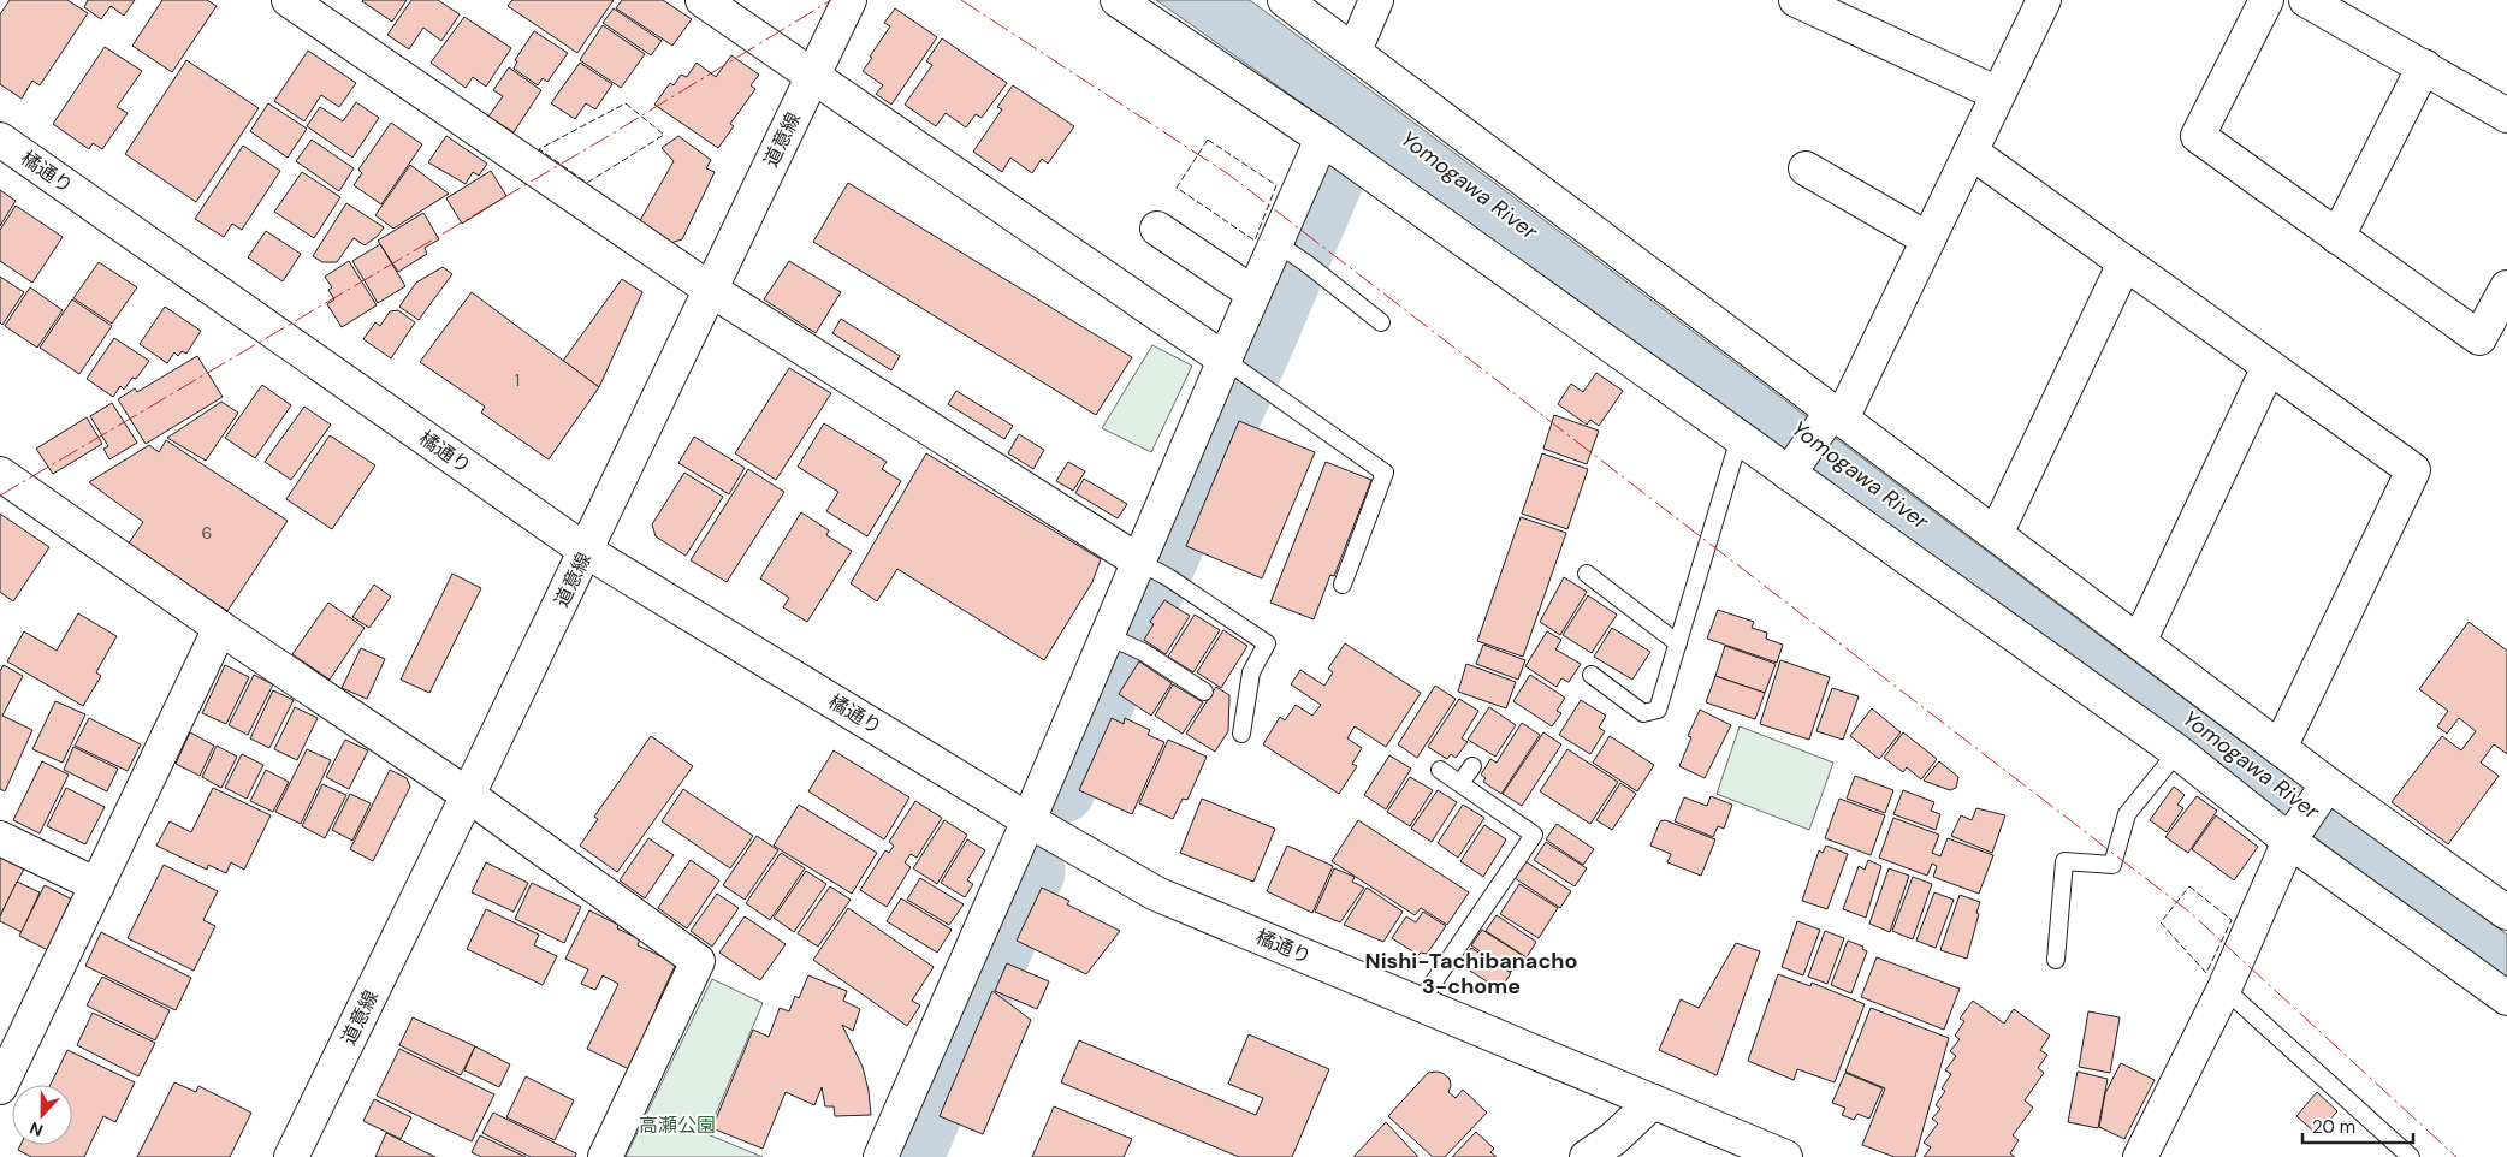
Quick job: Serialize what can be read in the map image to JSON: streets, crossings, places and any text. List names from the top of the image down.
{
  "streets": {
    "street": ["道意線", "橘通り"]
  },
  "crossings": [
    ["道意線", "橘通り"]
  ],
  "districts": ["Nishi-Tachibanacho 3-chome"],
  "water": ["Yomogawa River"],
  "parks": ["高瀬公園"],
  "house_numbers": ["1", "6"],
  "scale_bar": "20 m",
  "north": "bottom"
}
